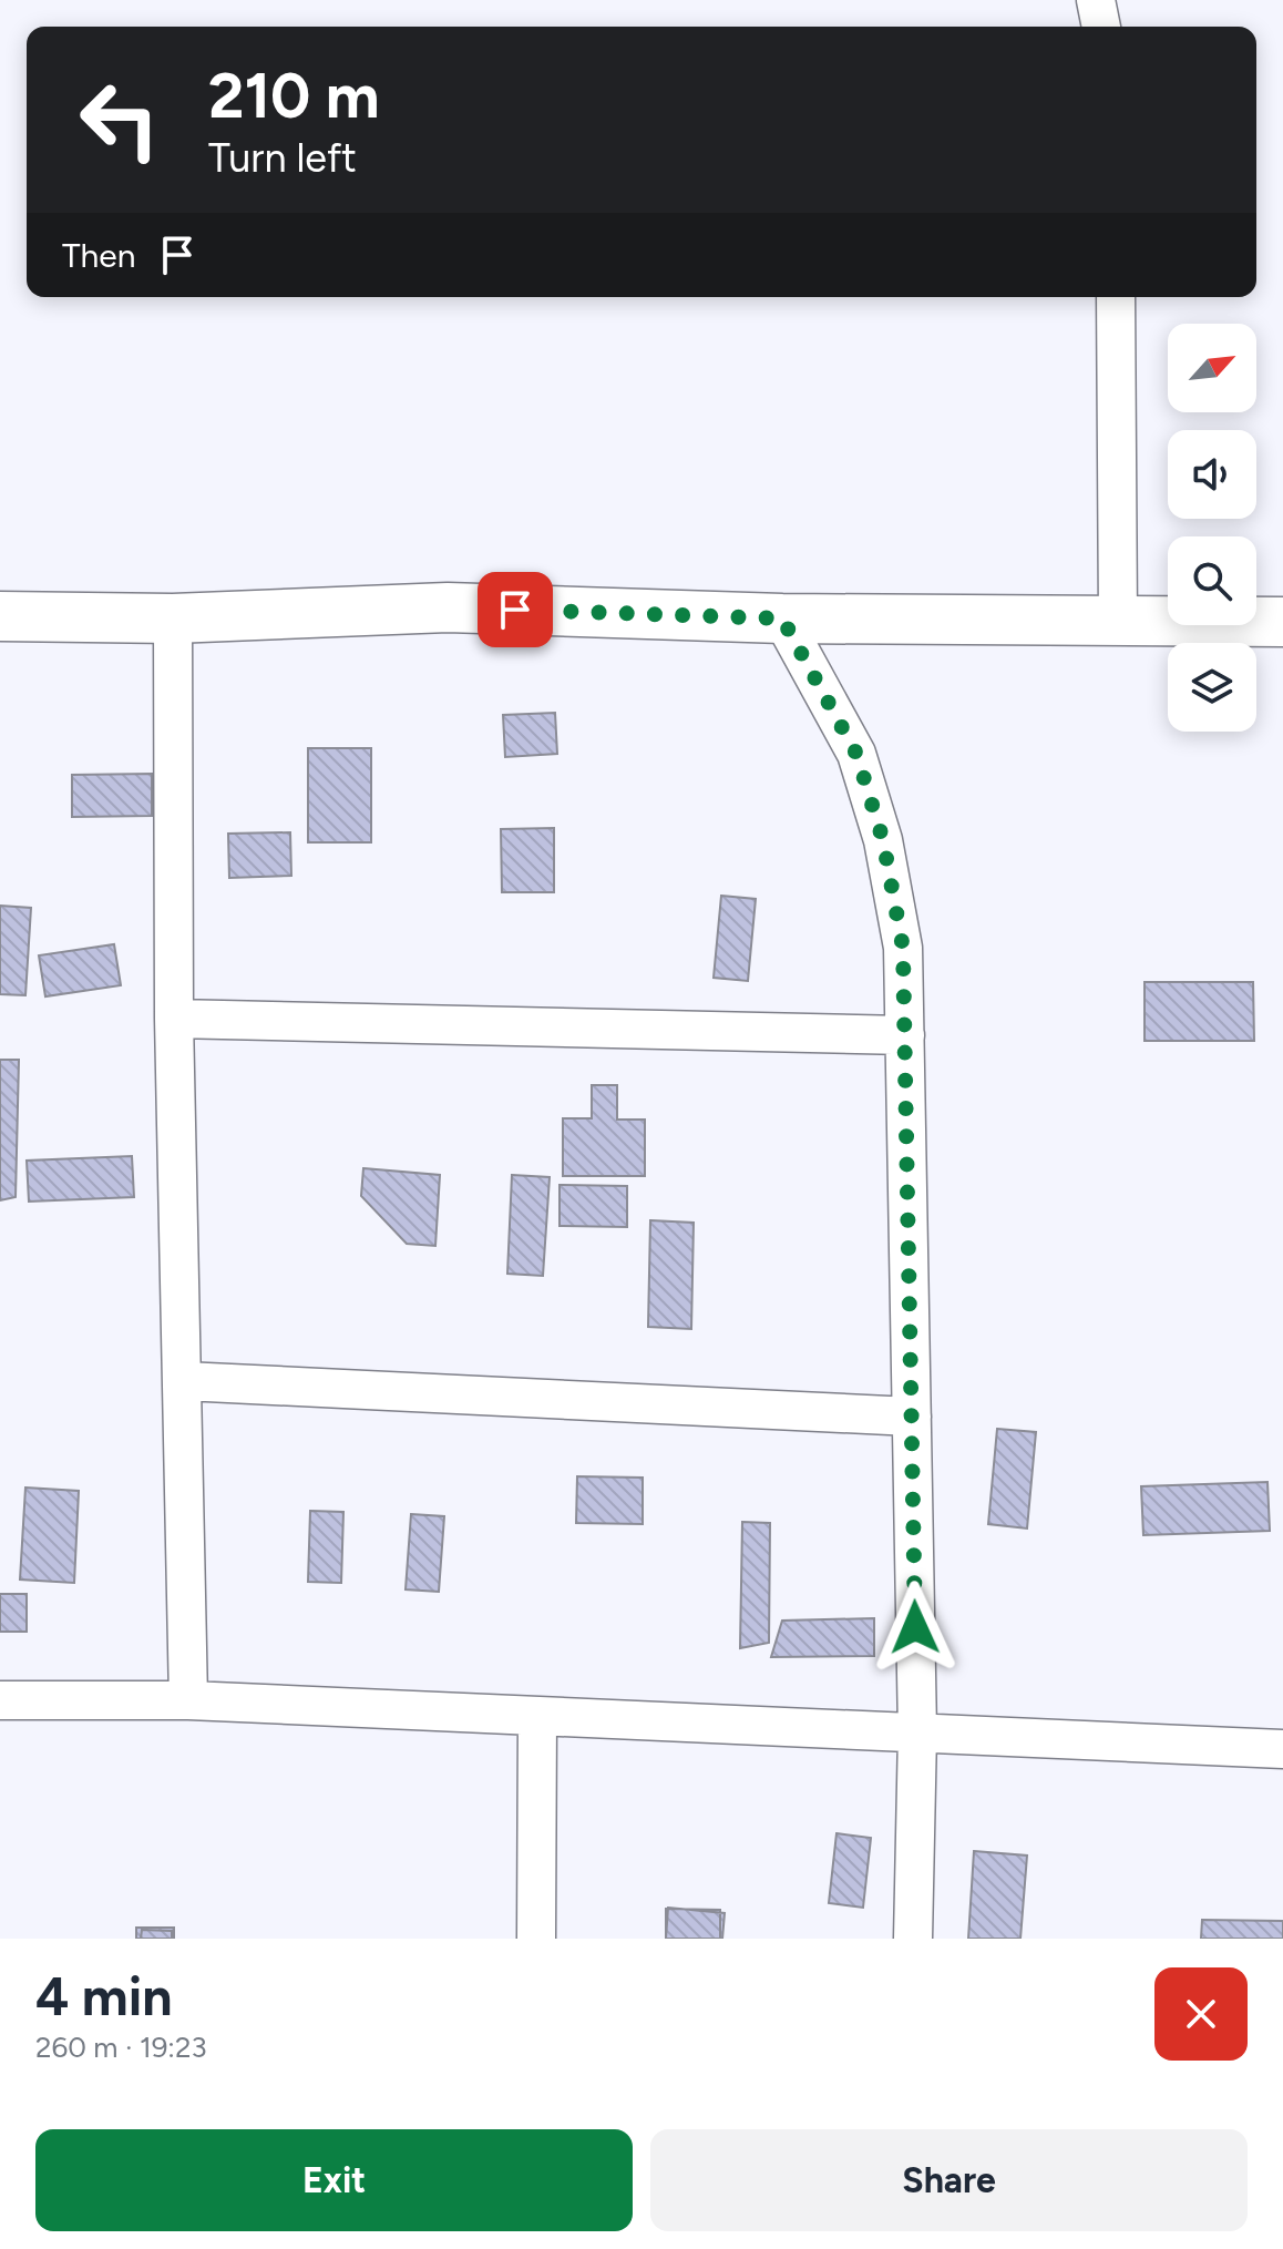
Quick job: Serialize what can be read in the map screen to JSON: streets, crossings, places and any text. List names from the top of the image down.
{
  "north": "top right",
  "page": {
    "turn": ["210 m", "Turn left"],
    "then": "Then",
    "heading": ["4 min", "260 m · 19:23"],
    "buttons": ["Exit", "Share"]
  }
}
